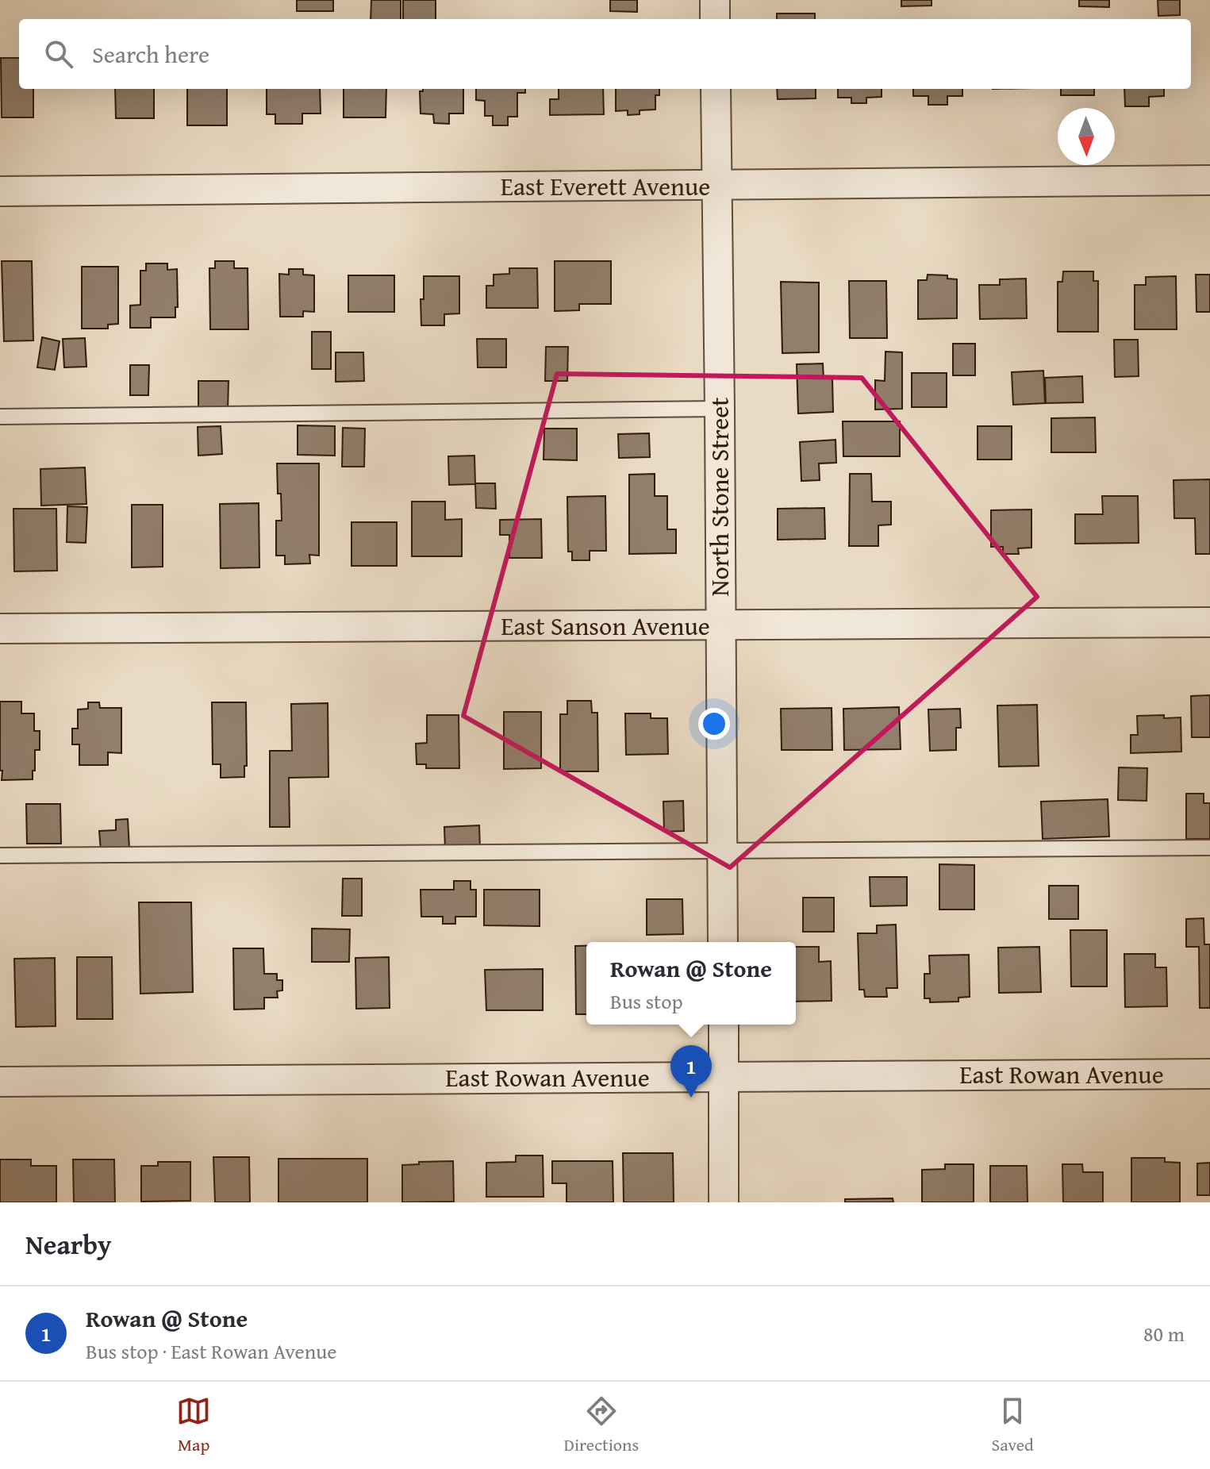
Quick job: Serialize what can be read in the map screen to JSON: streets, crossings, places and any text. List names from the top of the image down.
{
  "streets": {
    "street": [
      "East Everett Avenue",
      "North Stone Street",
      "East Sanson Avenue",
      "East Rowan Avenue"
    ]
  },
  "crossings": [
    ["East Everett Avenue", "North Stone Street"],
    ["North Stone Street", "East Sanson Avenue"]
  ],
  "north": "bottom",
  "page": {
    "search": "Search here",
    "popup": ["Rowan @ Stone", "Bus stop"],
    "pins": "1",
    "heading": "Nearby",
    "list": [
      {
        "mark": "1",
        "name": "Rowan @ Stone",
        "note": "Bus stop · East Rowan Avenue",
        "value": "80 m"
      }
    ],
    "nav": ["Map", "Directions", "Saved"]
  }
}
